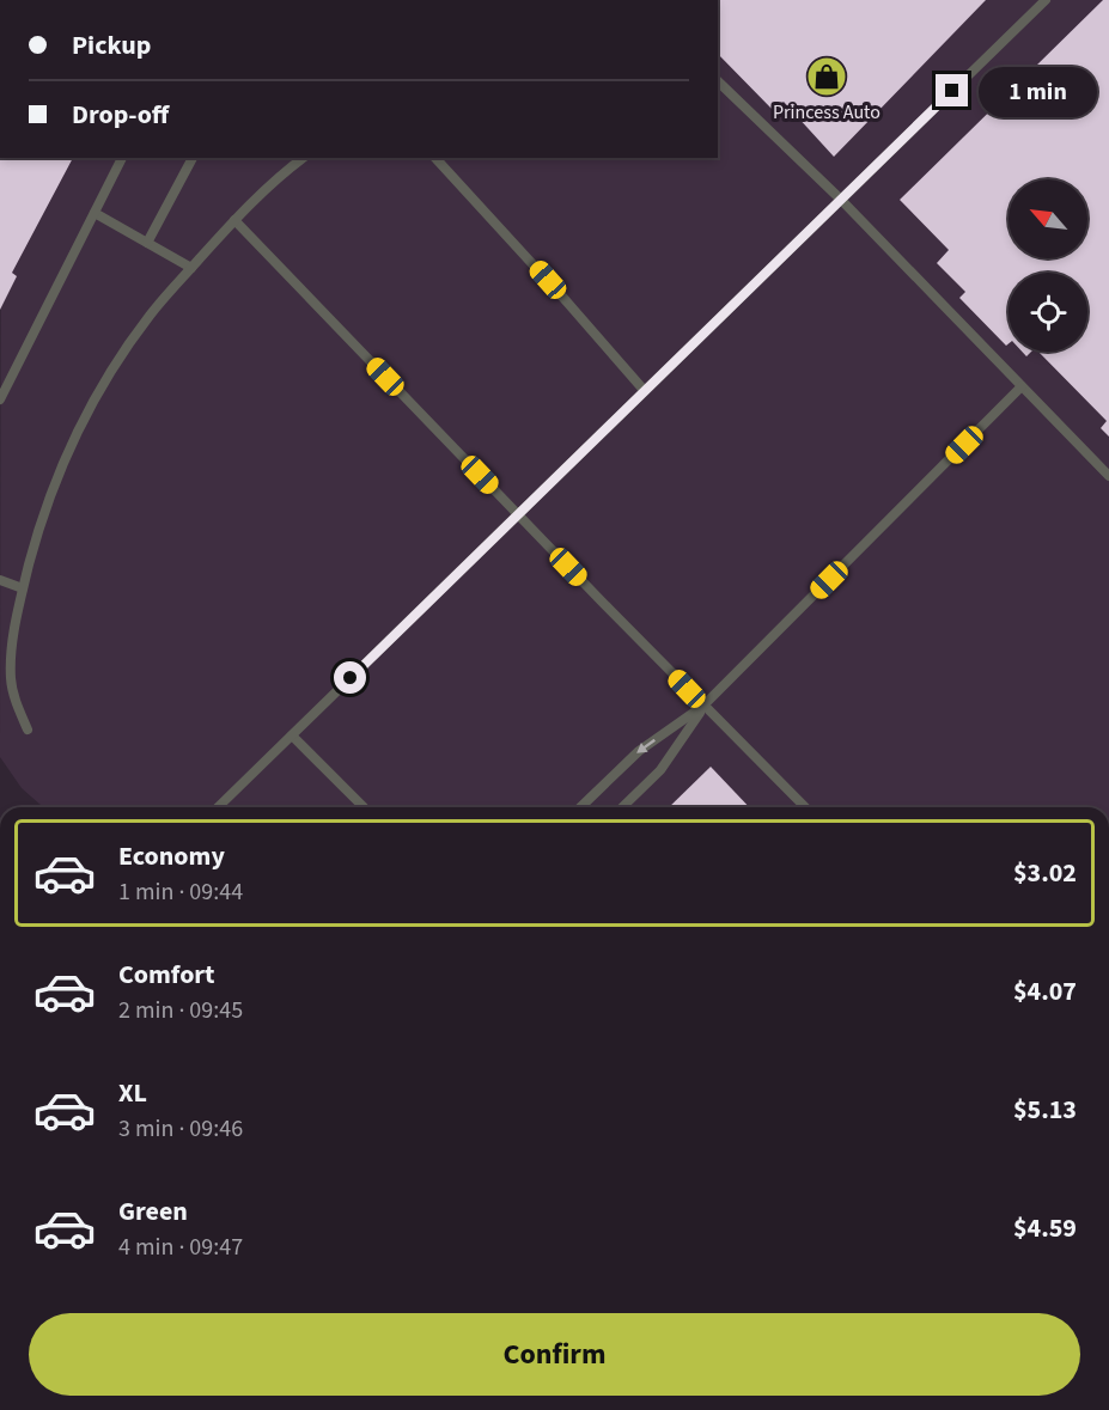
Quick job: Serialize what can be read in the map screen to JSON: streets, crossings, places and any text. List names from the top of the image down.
{
  "places": {
    "shop": ["Princess Auto"]
  },
  "north": "top left",
  "page": {
    "banner": ["Pickup", "Drop-off"],
    "bubble": "1 min",
    "list": [
      {
        "name": "Economy",
        "note": "1 min · 09:44",
        "value": "$3.02"
      },
      {
        "name": "Comfort",
        "note": "2 min · 09:45",
        "value": "$4.07"
      },
      {
        "name": "XL",
        "note": "3 min · 09:46",
        "value": "$5.13"
      },
      {
        "name": "Green",
        "note": "4 min · 09:47",
        "value": "$4.59"
      }
    ],
    "buttons": "Confirm"
  }
}
